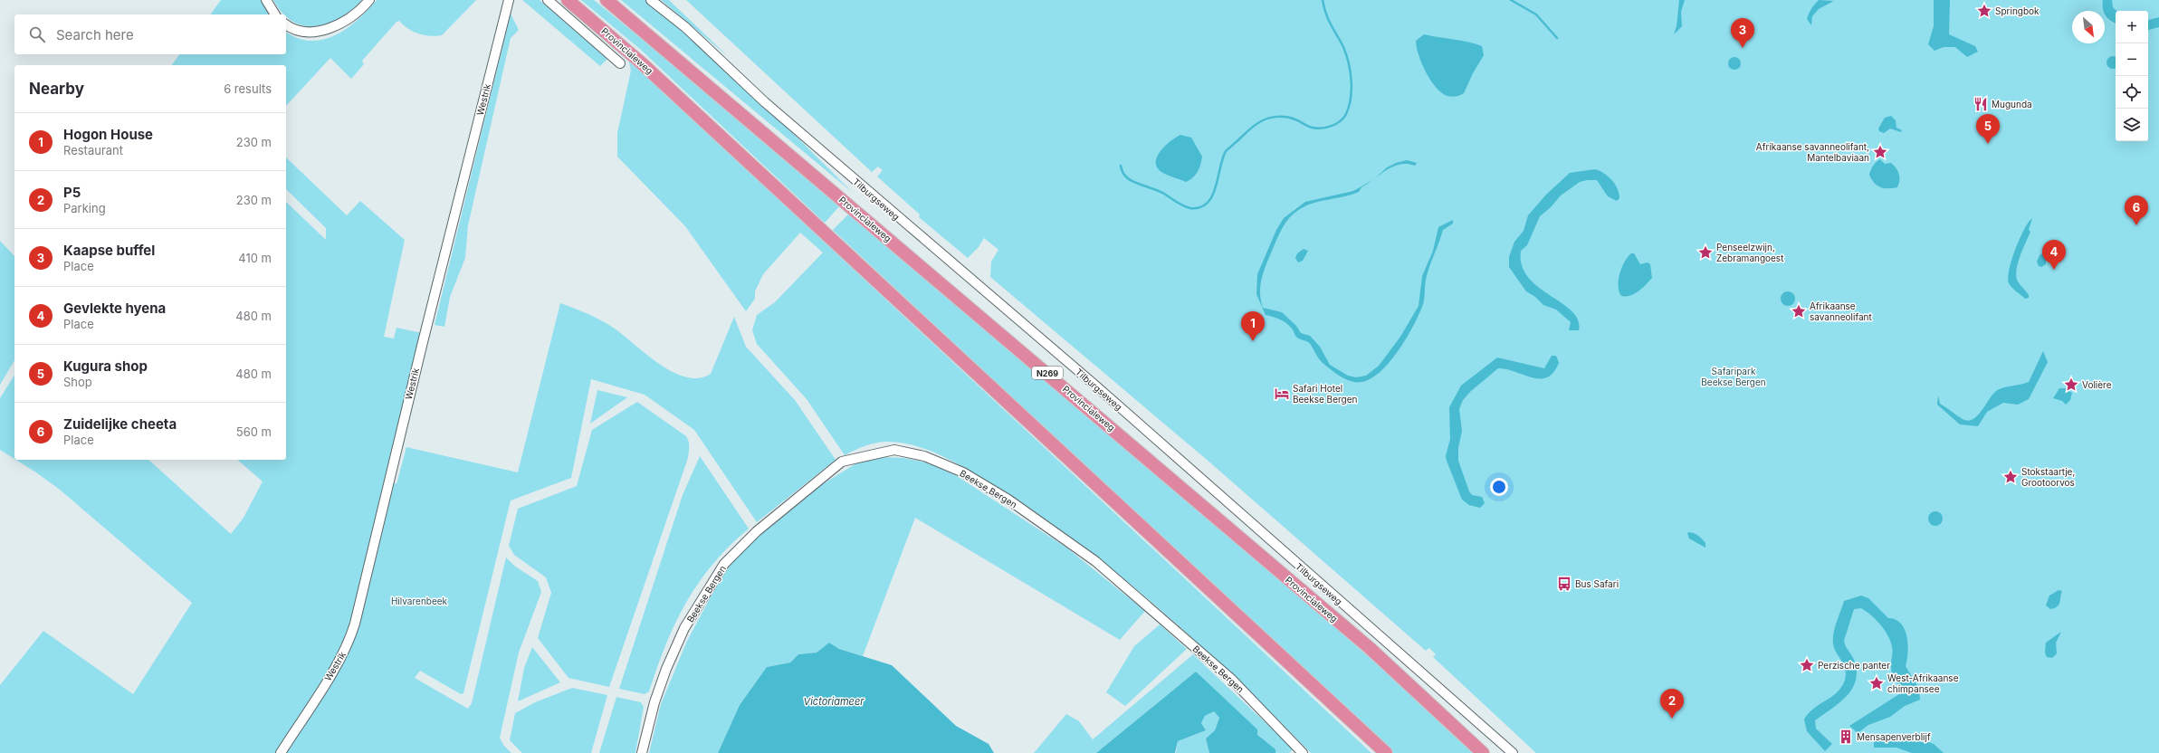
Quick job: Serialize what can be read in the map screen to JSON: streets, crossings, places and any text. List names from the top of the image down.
{
  "streets": {
    "highway": ["Provincialeweg", "N269"],
    "street": ["Westrik", "Tilburgseweg", "Beekse Bergen"]
  },
  "water": ["Victoriameer"],
  "parks": ["Safaripark Beekse Bergen", "Hilvarenbeek"],
  "places": {
    "place": [
      "Springbok",
      "Afrikaanse savanneolifant, Mantelbaviaan",
      "Penseelzwijn, Zebramangoest",
      "Afrikaanse savanneolifant",
      "Volière",
      "Stokstaartje, Grootoorvos",
      "Perzische panter",
      "West-Afrikaanse chimpansee"
    ],
    "restaurant": ["Mugunda"],
    "hotel": ["Safari Hotel Beekse Bergen"],
    "bus stop": ["Bus Safari"],
    "building": ["Mensapenverblijf"]
  },
  "north": "bottom right",
  "page": {
    "map_buttons": ["+", "−"],
    "search": "Search here",
    "pins": [
      "3",
      "5",
      "6",
      "4",
      "1",
      "2"
    ],
    "heading": ["Nearby", "6 results"],
    "list": [
      {
        "mark": "1",
        "name": "Hogon House",
        "note": "Restaurant",
        "value": "230 m"
      },
      {
        "mark": "2",
        "name": "P5",
        "note": "Parking",
        "value": "230 m"
      },
      {
        "mark": "3",
        "name": "Kaapse buffel",
        "note": "Place",
        "value": "410 m"
      },
      {
        "mark": "4",
        "name": "Gevlekte hyena",
        "note": "Place",
        "value": "480 m"
      },
      {
        "mark": "5",
        "name": "Kugura shop",
        "note": "Shop",
        "value": "480 m"
      },
      {
        "mark": "6",
        "name": "Zuidelijke cheeta",
        "note": "Place",
        "value": "560 m"
      }
    ]
  }
}
